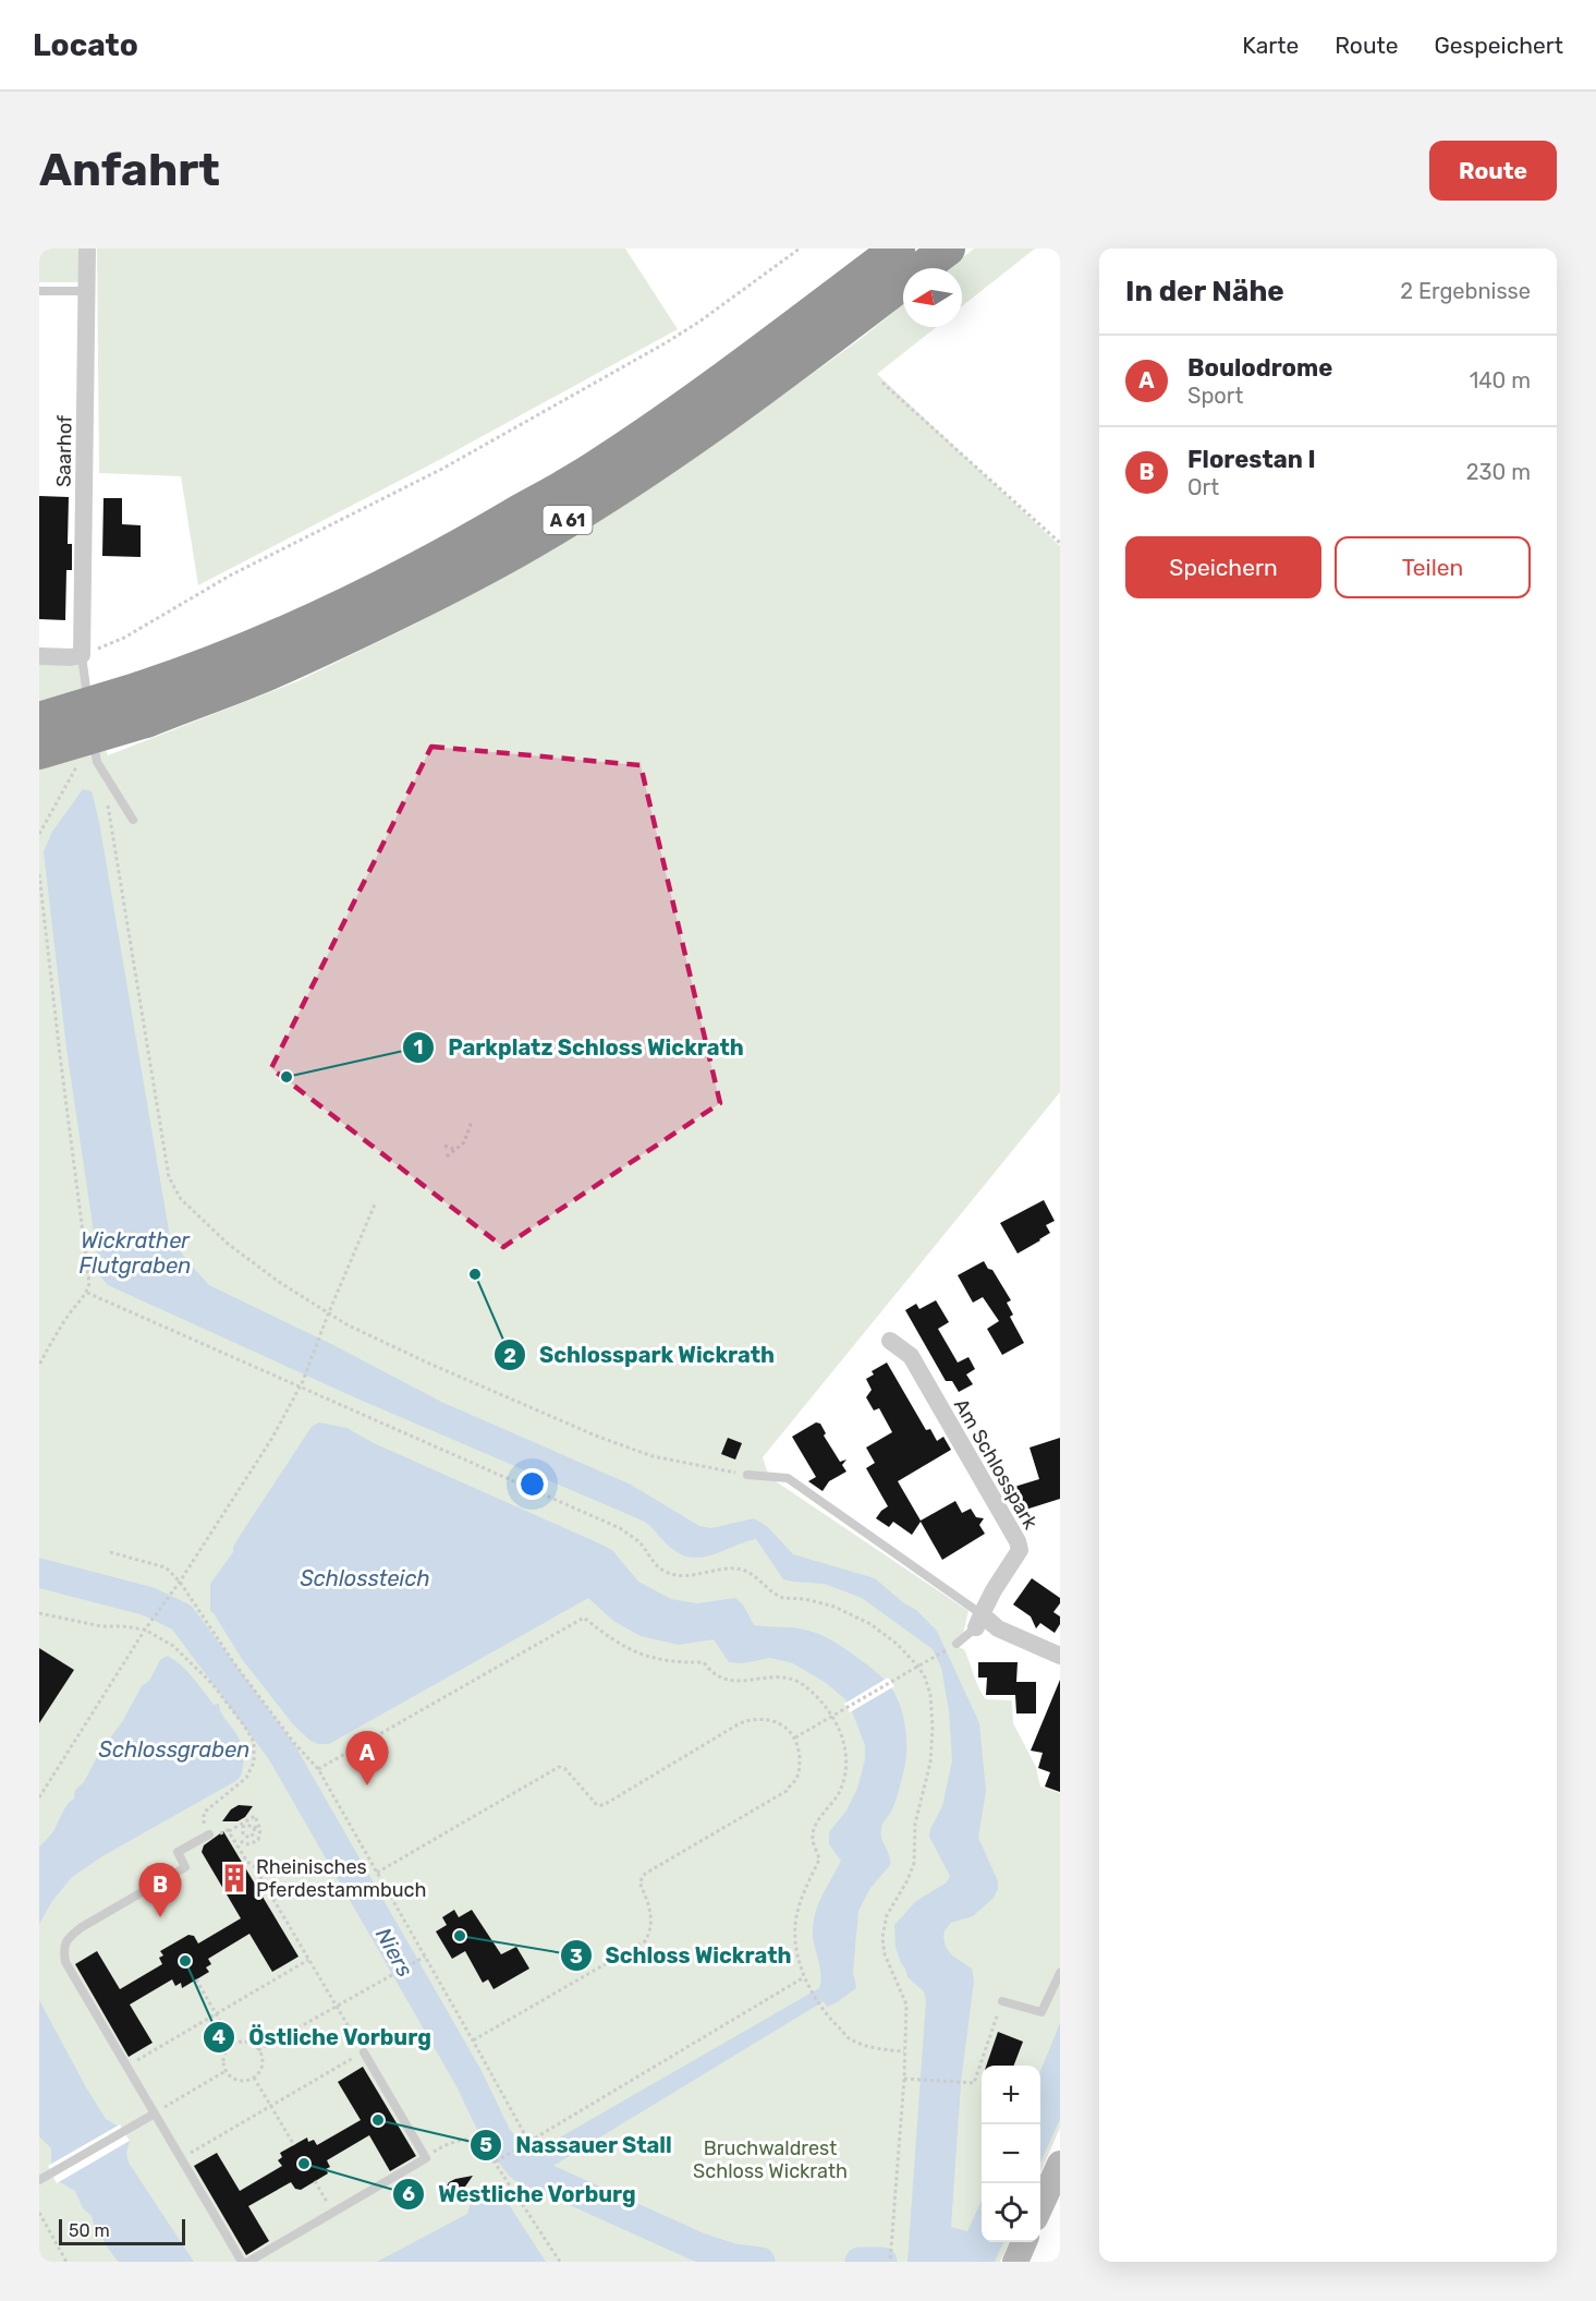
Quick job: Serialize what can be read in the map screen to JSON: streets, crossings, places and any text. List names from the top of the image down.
{
  "streets": {
    "highway": ["A 61"],
    "street": ["Saarhof", "Am Schlosspark"]
  },
  "water": [
    "Wickrather Flutgraben",
    "Schlossteich",
    "Schlossgraben",
    "Niers"
  ],
  "parks": ["Bruchwaldrest Schloss Wickrath"],
  "places": {
    "other": [
      "Parkplatz Schloss Wickrath",
      "Schlosspark Wickrath",
      "Schloss Wickrath",
      "Östliche Vorburg",
      "Nassauer Stall",
      "Westliche Vorburg"
    ],
    "building": ["Rheinisches Pferdestammbuch"]
  },
  "scale_bar": "50 m",
  "north": "left",
  "page": {
    "header": "Locato",
    "nav": ["Karte", "Route", "Gespeichert"],
    "buttons": [
      "Route",
      ["Speichern", "Teilen"]
    ],
    "title": "Anfahrt",
    "heading": ["In der Nähe", "2 Ergebnisse"],
    "list": [
      {
        "mark": "A",
        "name": "Boulodrome",
        "note": "Sport",
        "value": "140 m"
      },
      {
        "mark": "B",
        "name": "Florestan I",
        "note": "Ort",
        "value": "230 m"
      }
    ],
    "pins": ["A", "B"],
    "map_buttons": ["+", "−"],
    "scale": "50 m"
  }
}
